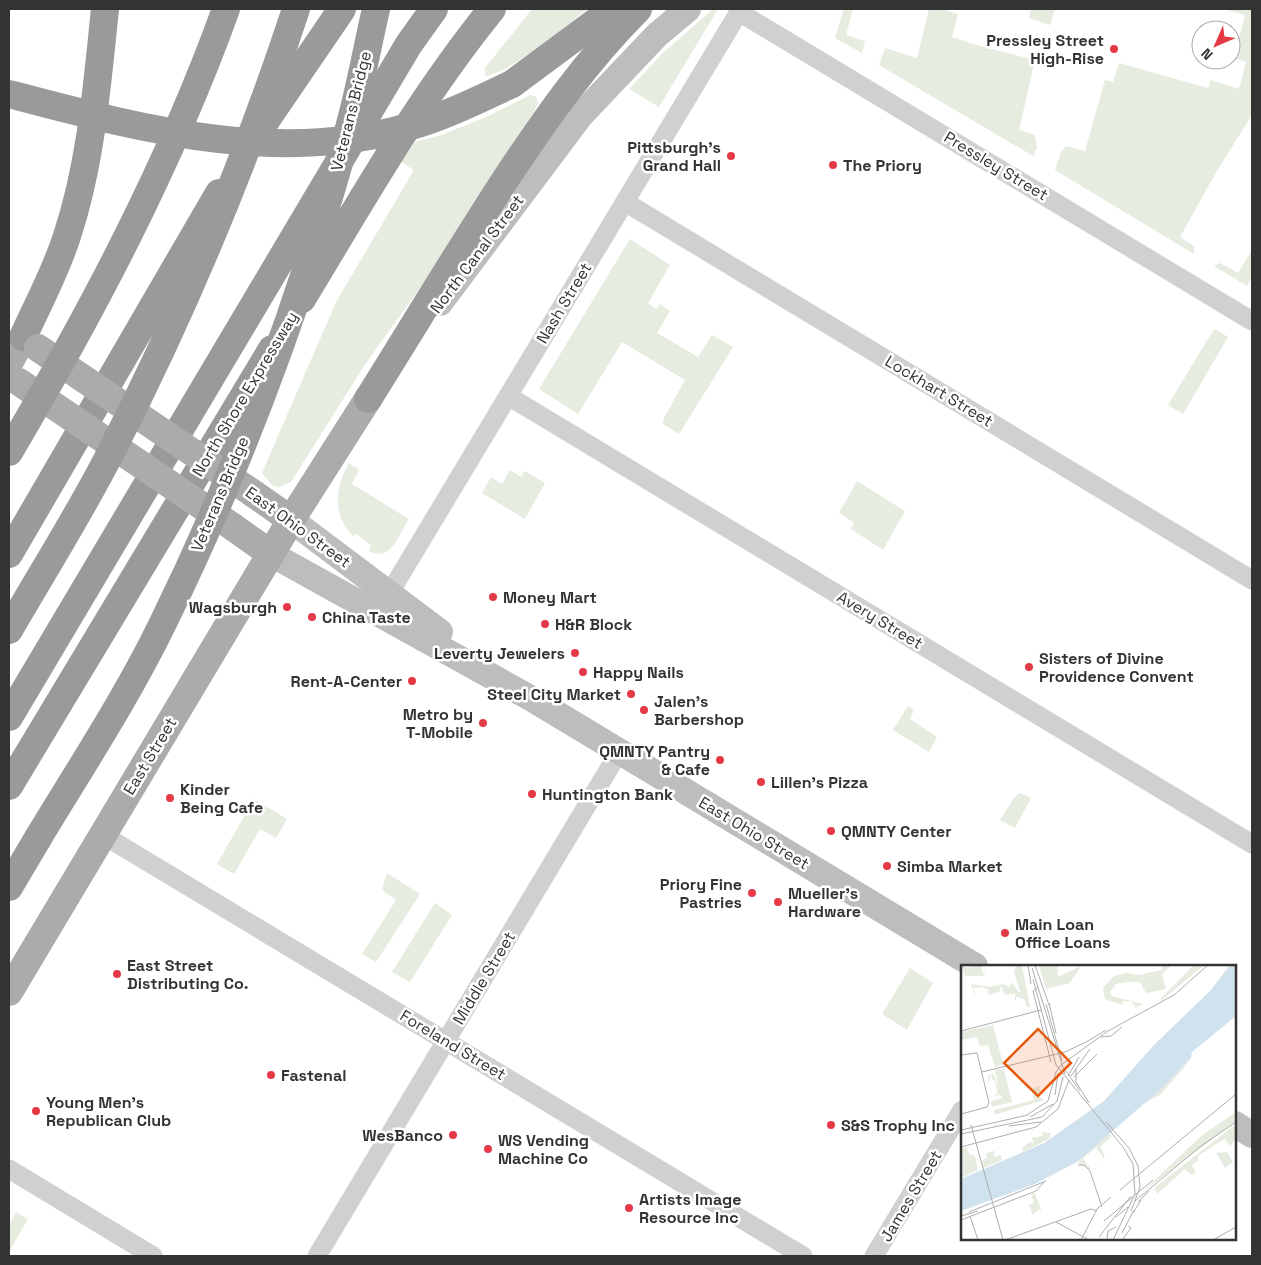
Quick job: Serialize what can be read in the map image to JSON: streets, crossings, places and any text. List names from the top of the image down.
{
  "streets": {
    "highway": ["Veterans Bridge", "North Shore Expressway"],
    "main road": ["North Canal Street", "East Ohio Street", "East Street"],
    "street": [
      "Pressley Street",
      "Nash Street",
      "Lockhart Street",
      "Avery Street",
      "Middle Street",
      "Foreland Street",
      "James Street"
    ]
  },
  "crossings": [
    ["Pressley Street", "Nash Street"],
    ["North Canal Street", "East Ohio Street"],
    ["North Canal Street", "East Street"],
    ["Nash Street", "Lockhart Street"],
    ["Nash Street", "East Ohio Street"],
    ["Nash Street", "Avery Street"],
    ["East Ohio Street", "East Street"],
    ["East Ohio Street", "Middle Street"],
    ["East Street", "Foreland Street"],
    ["Middle Street", "Foreland Street"]
  ],
  "places": [
    "Pressley Street High-Rise",
    "Pittsburgh's Grand Hall",
    "The Priory",
    "Money Mart",
    "Wagsburgh",
    "China Taste",
    "H&R Block",
    "Leverty Jewelers",
    "Sisters of Divine Providence Convent",
    "Happy Nails",
    "Rent-A-Center",
    "Steel City Market",
    "Jalen's Barbershop",
    "Metro by T-Mobile",
    "QMNTY Pantry & Cafe",
    "Lillen's Pizza",
    "Huntington Bank",
    "Kinder Being Cafe",
    "QMNTY Center",
    "Simba Market",
    "Priory Fine Pastries",
    "Mueller's Hardware",
    "Main Loan Office Loans",
    "East Street Distributing Co.",
    "Fastenal",
    "Young Men's Republican Club",
    "S&S Trophy Inc",
    "WesBanco",
    "WS Vending Machine Co",
    "Artists Image Resource Inc"
  ],
  "north": "bottom left"
}
